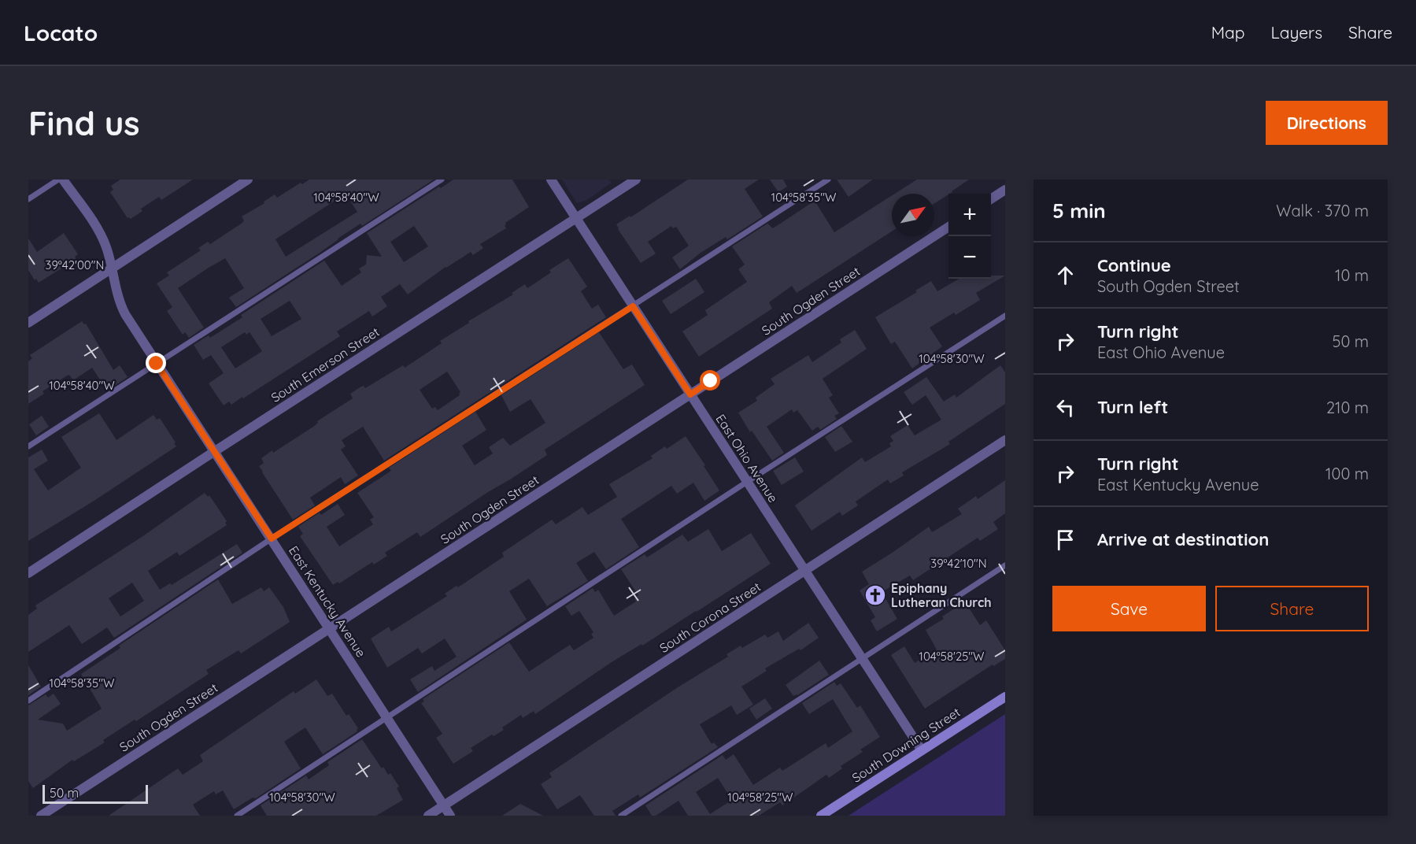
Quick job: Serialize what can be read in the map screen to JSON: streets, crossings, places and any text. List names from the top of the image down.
{
  "streets": {
    "main road": ["South Downing Street"],
    "street": [
      "South Ogden Street",
      "South Emerson Street",
      "East Ohio Avenue",
      "East Kentucky Avenue",
      "South Corona Street"
    ]
  },
  "crossings": [
    ["South Ogden Street", "East Ohio Avenue"],
    ["South Ogden Street", "East Kentucky Avenue"],
    ["South Emerson Street", "East Ohio Avenue"],
    ["South Emerson Street", "East Kentucky Avenue"],
    ["East Ohio Avenue", "South Corona Street"],
    ["East Ohio Avenue", "South Downing Street"],
    ["East Kentucky Avenue", "South Corona Street"]
  ],
  "places": {
    "church": ["Epiphany Lutheran Church"]
  },
  "scale_bar": "50 m",
  "north": "top right",
  "page": {
    "header": "Locato",
    "nav": ["Map", "Layers", "Share"],
    "buttons": [
      "Directions",
      ["Save", "Share"]
    ],
    "title": "Find us",
    "heading": ["5 min", "Walk · 370 m"],
    "map_buttons": ["+", "−"],
    "list": [
      ["Continue", "South Ogden Street", "10 m"],
      ["Turn right", "East Ohio Avenue", "50 m"],
      ["Turn left", "210 m"],
      ["Turn right", "East Kentucky Avenue", "100 m"],
      "Arrive at destination"
    ],
    "scale": "50 m"
  },
  "coordinates": [
    "104°58'40\"W",
    "104°58'35\"W",
    "39°42'00\"N",
    "104°58'30\"W",
    "39°42'10\"N",
    "104°58'25\"W"
  ]
}
